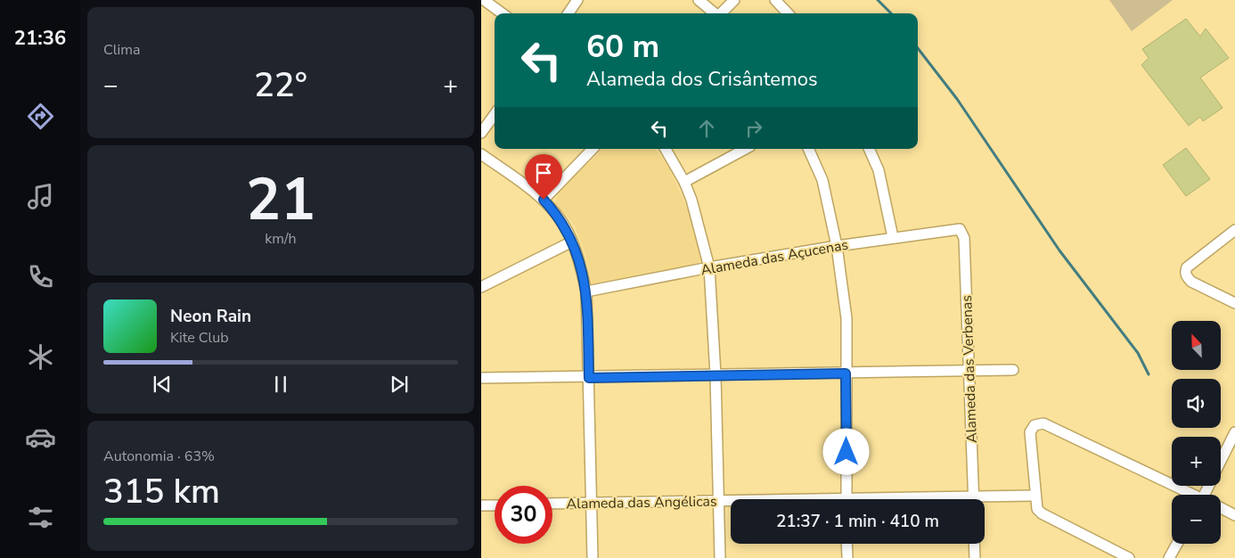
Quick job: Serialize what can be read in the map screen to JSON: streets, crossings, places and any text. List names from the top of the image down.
{
  "streets": {
    "street": ["Alameda das Açucenas", "Alameda das Verbenas", "Alameda das Angélicas"]
  },
  "crossings": [
    ["Alameda das Açucenas", "Alameda das Verbenas"]
  ],
  "north": "top left",
  "page": {
    "tabs": "21:36",
    "tile": [
      "Clima",
      ["21", "km/h"],
      ["Autonomia · 63%", "315 km"]
    ],
    "turn": ["60 m", "Alameda dos Crisântemos"],
    "heat": ["−", "22°", "+"],
    "song": ["Neon Rain", "Kite Club"],
    "map_buttons": ["+", "−"],
    "limit": "30",
    "trip": "21:37 · 1 min · 410 m"
  }
}
